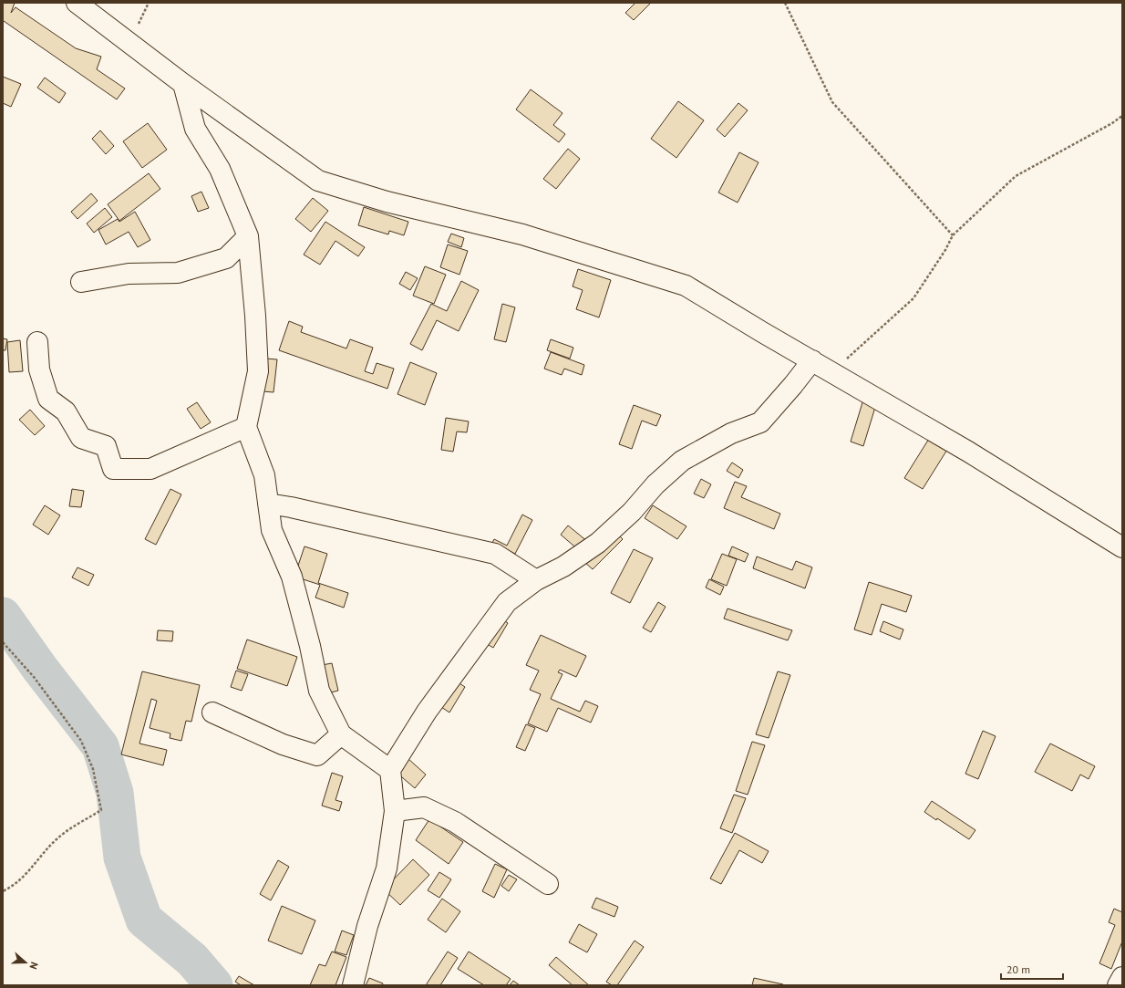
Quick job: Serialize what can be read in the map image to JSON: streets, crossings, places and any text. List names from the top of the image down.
{
  "scale_bar": "20 m",
  "north": "right"
}
